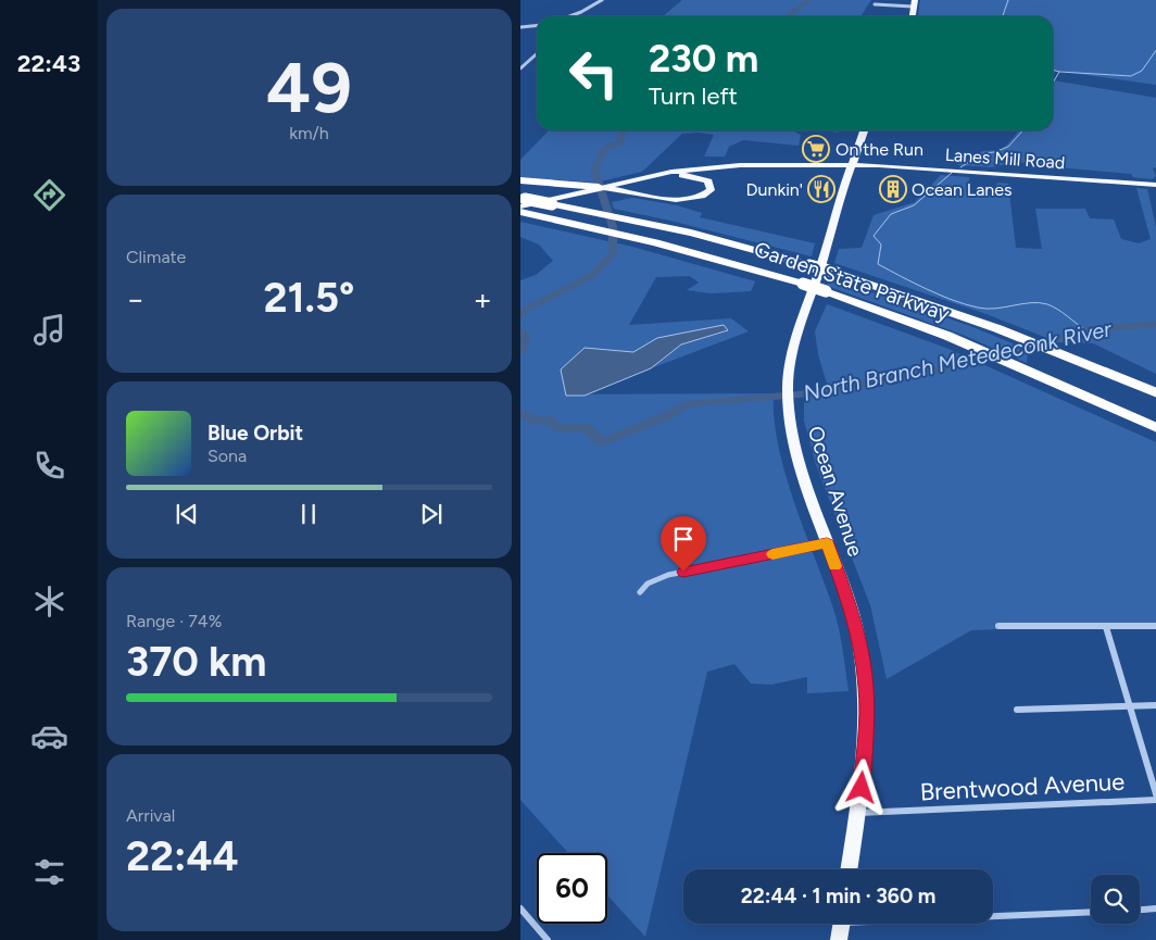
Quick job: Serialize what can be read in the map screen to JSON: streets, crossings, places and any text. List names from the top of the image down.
{
  "streets": {
    "highway": ["Garden State Parkway"],
    "main road": ["Lanes Mill Road", "Ocean Avenue"],
    "street": ["Brentwood Avenue"]
  },
  "crossings": [
    ["Lanes Mill Road", "Ocean Avenue"],
    ["Ocean Avenue", "Brentwood Avenue"]
  ],
  "water": ["North Branch Metedeconk River"],
  "places": {
    "supermarket": ["On the Run"],
    "restaurant": ["Dunkin'"],
    "building": ["Ocean Lanes"]
  },
  "page": {
    "tabs": "22:43",
    "tile": [
      ["49", "km/h"],
      "Climate",
      ["Range · 74%", "370 km"],
      ["Arrival", "22:44"]
    ],
    "turn": ["230 m", "Turn left"],
    "heat": ["−", "21.5°", "+"],
    "song": ["Blue Orbit", "Sona"],
    "limit": "60",
    "trip": "22:44 · 1 min · 360 m"
  }
}
